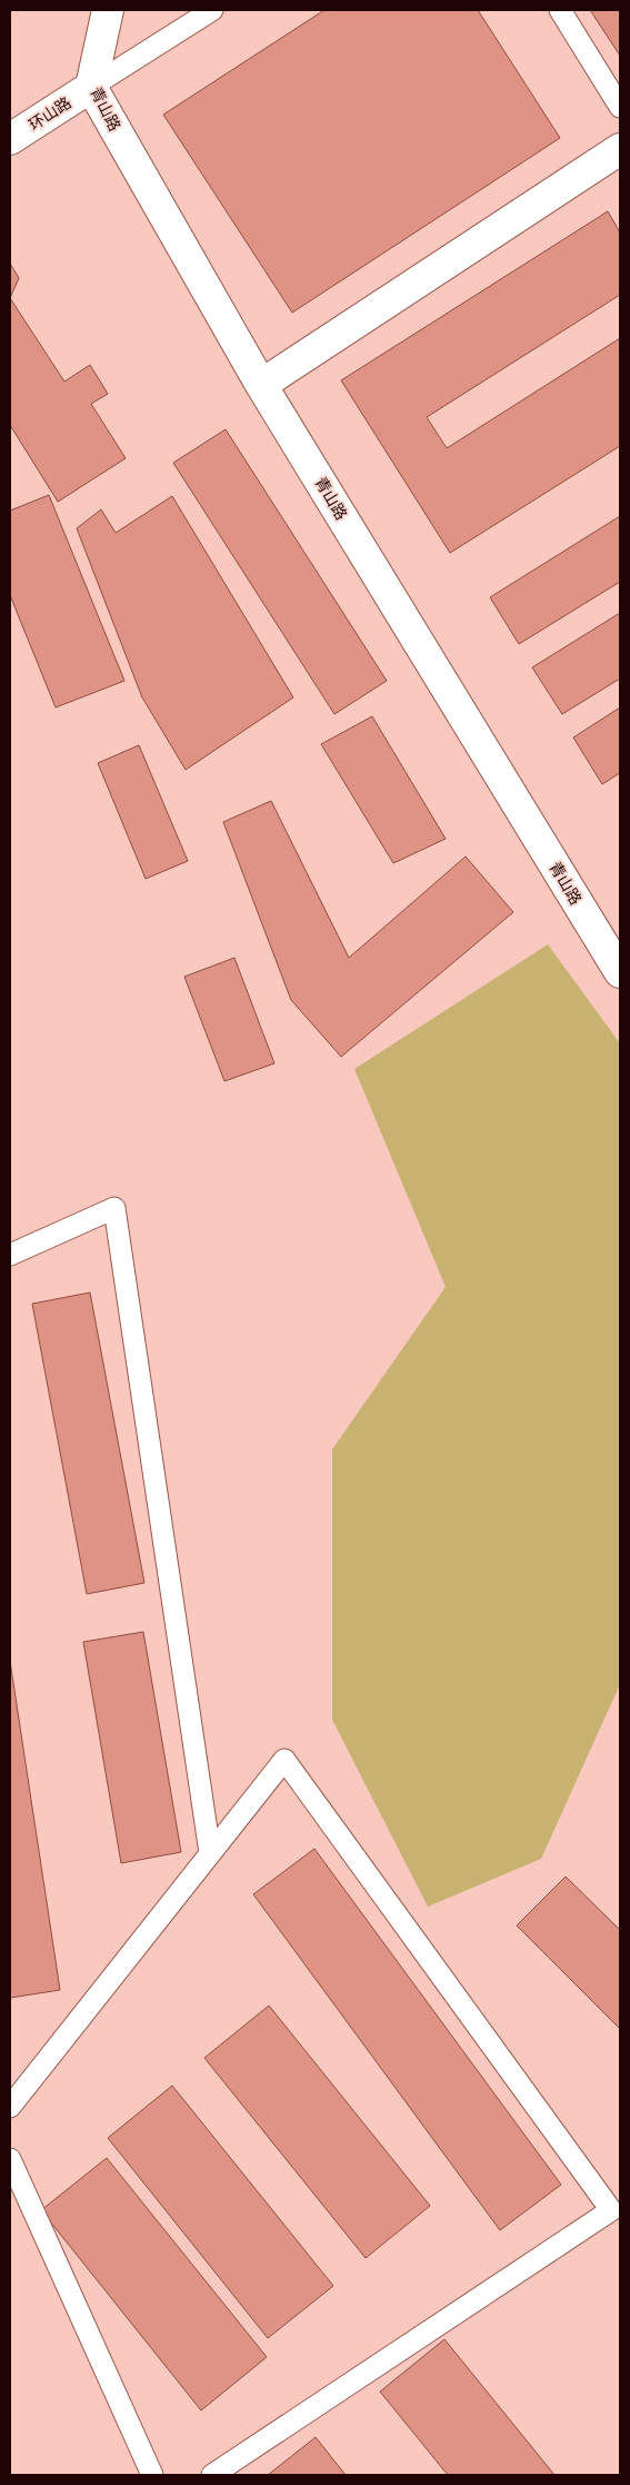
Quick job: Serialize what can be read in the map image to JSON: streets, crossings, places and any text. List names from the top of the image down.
{
  "streets": {
    "street": ["青山路", "环山路"]
  },
  "crossings": [
    ["青山路", "环山路"]
  ]
}
